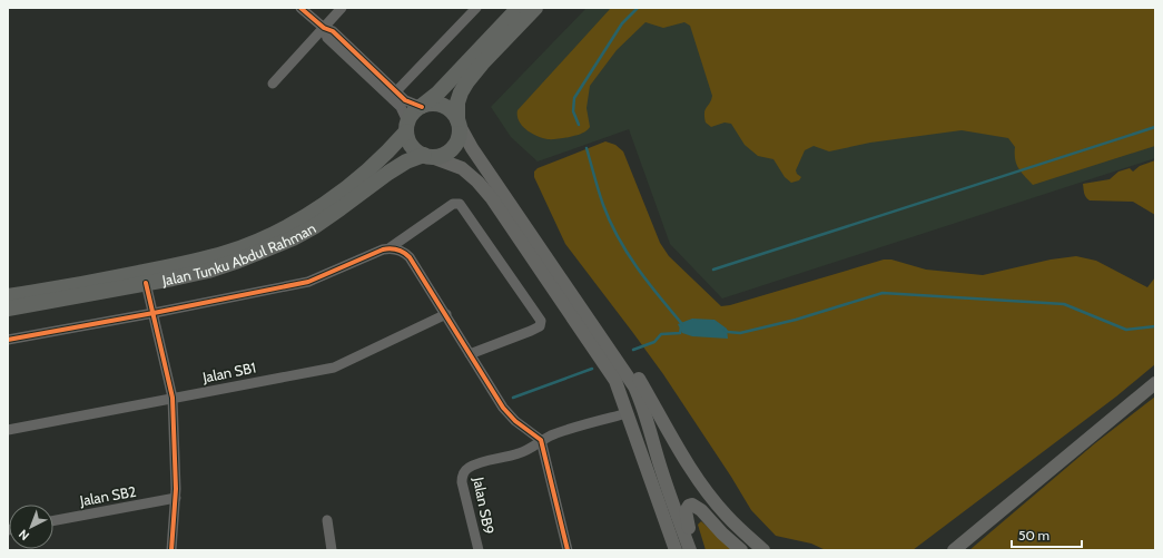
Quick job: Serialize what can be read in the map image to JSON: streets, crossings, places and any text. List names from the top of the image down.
{
  "streets": {
    "main road": ["Jalan Tunku Abdul Rahman"],
    "street": ["Jalan SB1", "Jalan SB2", "Jalan SB9"]
  },
  "scale_bar": "50 m",
  "north": "bottom left"
}
